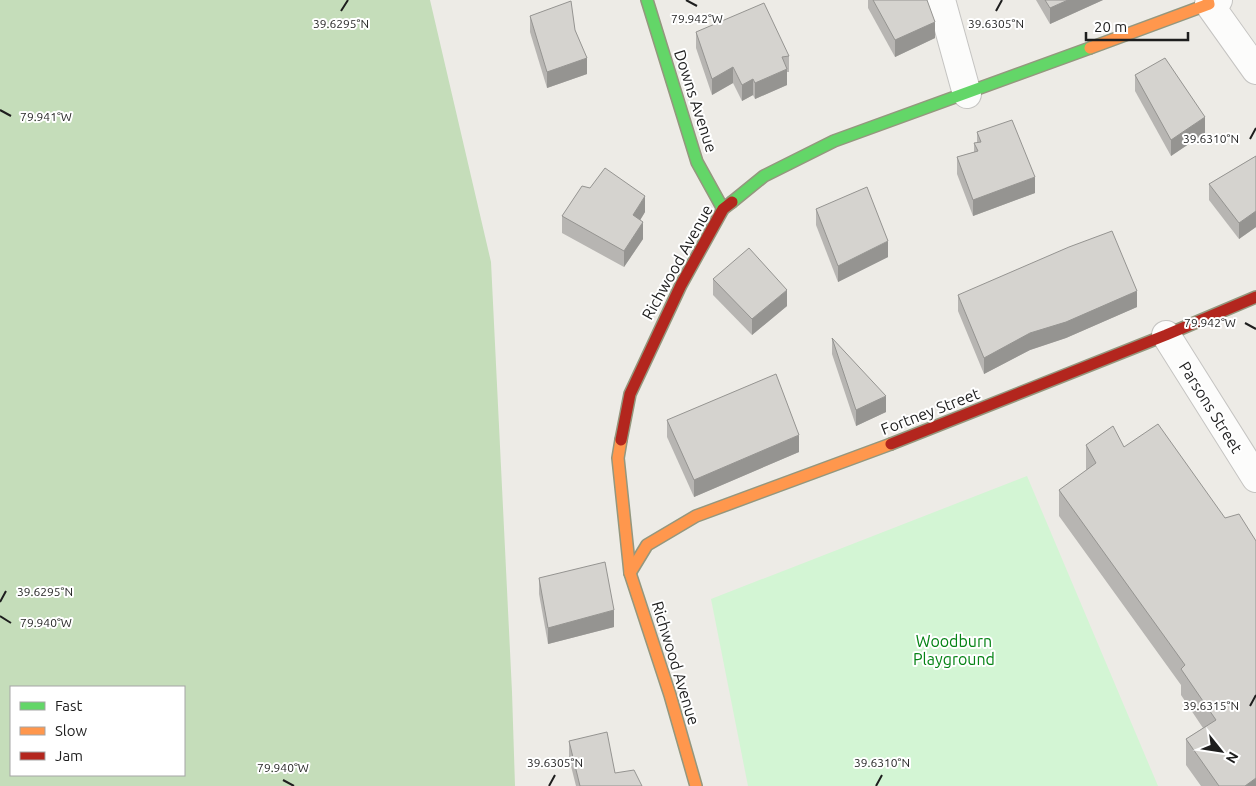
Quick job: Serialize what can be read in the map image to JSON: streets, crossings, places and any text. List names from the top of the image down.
{
  "streets": {
    "street": [
      "Downs Avenue",
      "Richwood Avenue",
      "Parsons Street",
      "Fortney Street"
    ]
  },
  "crossings": [
    ["Downs Avenue", "Richwood Avenue"],
    ["Richwood Avenue", "Fortney Street"],
    ["Parsons Street", "Fortney Street"]
  ],
  "parks": ["Woodburn Playground"],
  "legend": ["Fast", "Slow", "Jam"],
  "scale_bar": "20 m",
  "north": "bottom right",
  "coordinates": [
    "79.942°W",
    "39.6295°N",
    "39.6305°N",
    "79.941°W",
    "39.6310°N",
    "79.940°W",
    "39.6315°N"
  ]
}
